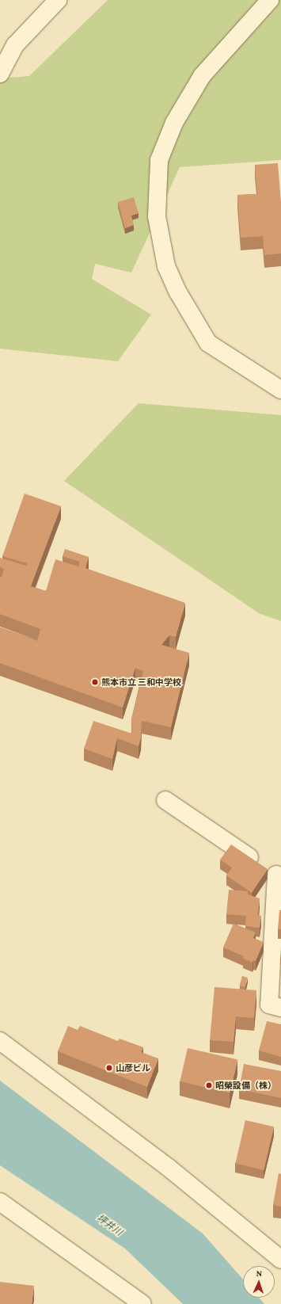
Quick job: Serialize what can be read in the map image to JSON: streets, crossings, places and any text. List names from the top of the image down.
{
  "water": ["坪井川"],
  "places": ["熊本市立 三和中学校", "山彦ビル", "昭榮設備（株）"],
  "north": "top"
}
